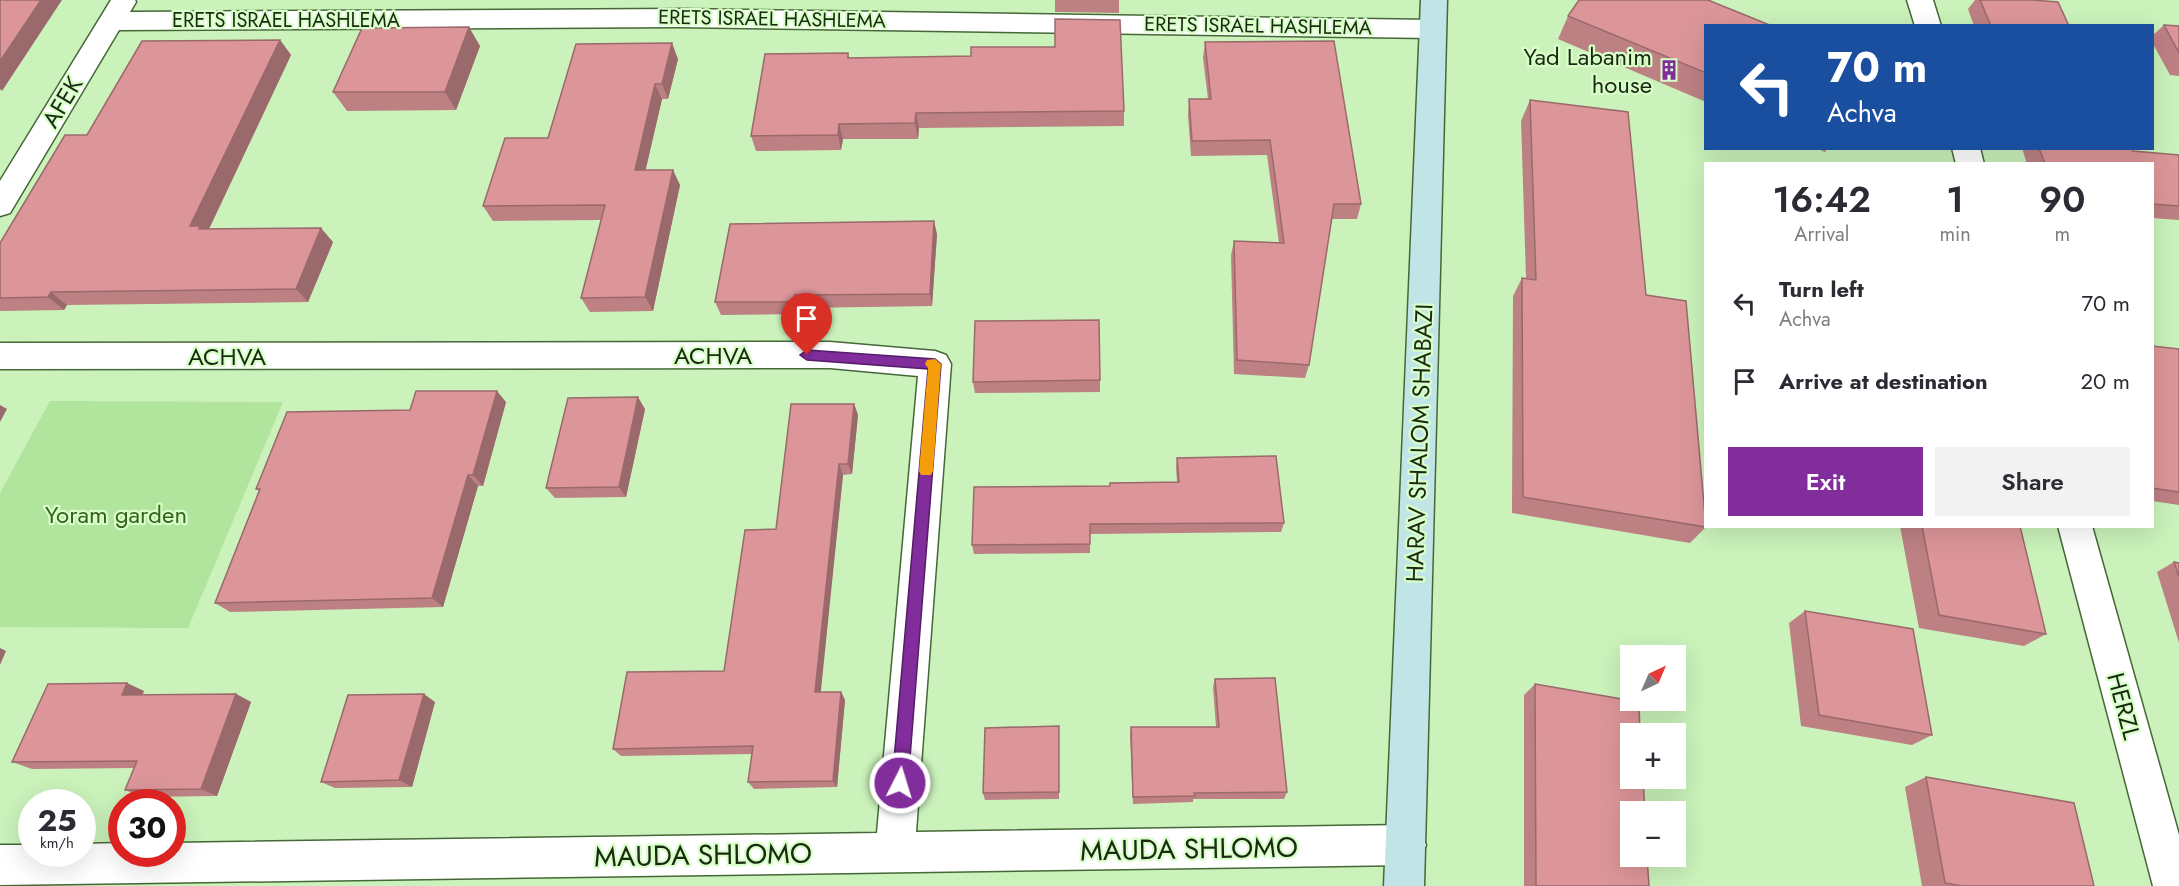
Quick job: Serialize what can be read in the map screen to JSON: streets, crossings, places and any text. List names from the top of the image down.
{
  "streets": {
    "street": [
      "ERETS ISRAEL HASHLEMA",
      "AFEK",
      "ACHVA",
      "HARAV SHALOM SHABAZI",
      "HERZL",
      "MAUDA SHLOMO"
    ]
  },
  "crossings": [
    ["ERETS ISRAEL HASHLEMA", "AFEK"],
    ["ERETS ISRAEL HASHLEMA", "HARAV SHALOM SHABAZI"],
    ["ACHVA", "MAUDA SHLOMO"],
    ["HARAV SHALOM SHABAZI", "MAUDA SHLOMO"]
  ],
  "parks": ["Yoram garden"],
  "places": {
    "building": ["Yad Labanim house"]
  },
  "north": "top right",
  "page": {
    "turn": ["70 m", "Achva"],
    "eta": [
      "16:42",
      "Arrival",
      "1",
      "min",
      "90",
      "m"
    ],
    "list": [
      {
        "name": "Turn left",
        "note": "Achva",
        "value": "70 m"
      },
      {
        "name": "Arrive at destination",
        "value": "20 m"
      }
    ],
    "buttons": ["Exit", "Share"],
    "map_buttons": ["+", "−"],
    "speed": "25 km/h",
    "limit": "30"
  }
}
